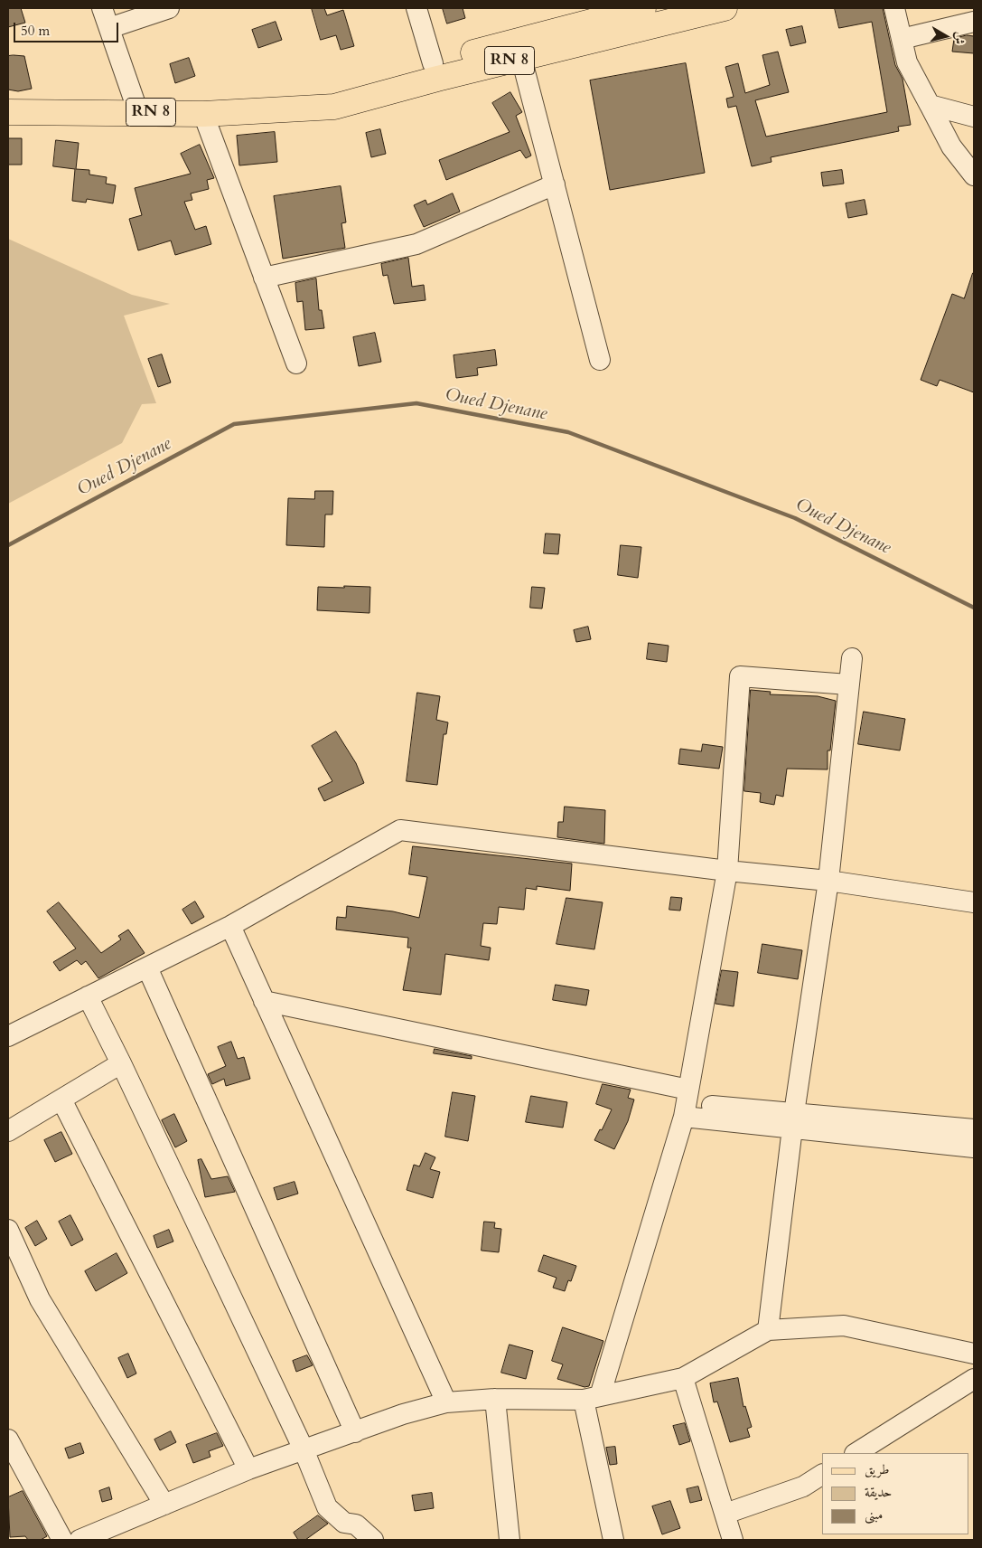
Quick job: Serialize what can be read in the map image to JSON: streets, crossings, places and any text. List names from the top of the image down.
{
  "streets": {
    "main road": ["RN 8"]
  },
  "water": ["Oued Djenane"],
  "legend": ["طريق", "حديقة", "مبنى"],
  "scale_bar": "50 m",
  "north": "right"
}
